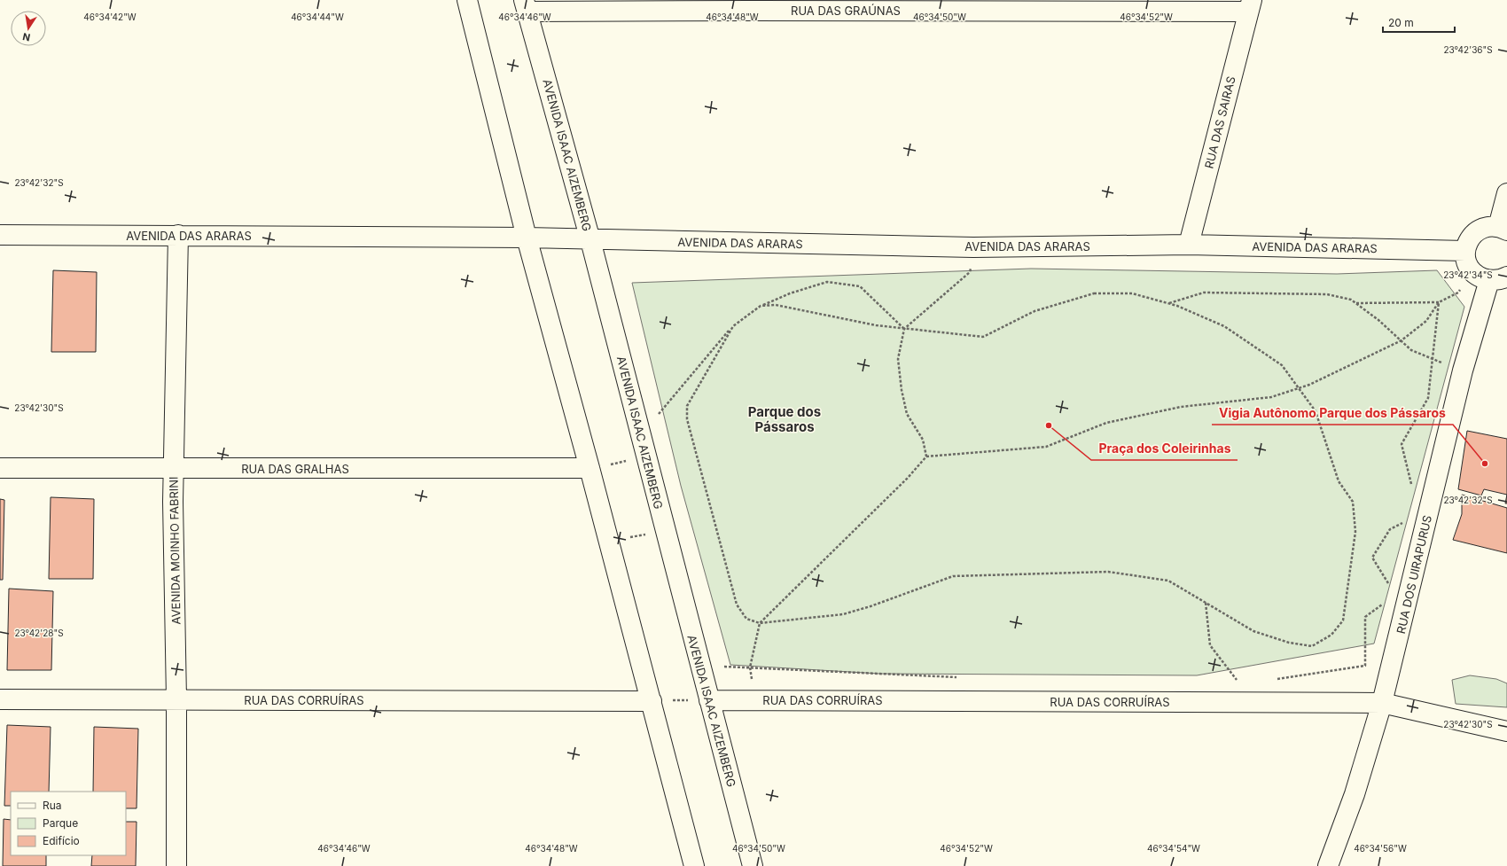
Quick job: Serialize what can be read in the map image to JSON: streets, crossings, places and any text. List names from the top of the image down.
{
  "streets": {
    "street": [
      "RUA DAS GRAÚNAS",
      "RUA DAS SAIRAS",
      "AVENIDA ISAAC AIZEMBERG",
      "AVENIDA DAS ARARAS",
      "RUA DAS GRALHAS",
      "AVENIDA MOINHO FABRINI",
      "RUA DOS UIRAPURUS",
      "RUA DAS CORRUÍRAS"
    ]
  },
  "crossings": [
    ["RUA DAS GRAÚNAS", "RUA DAS SAIRAS"],
    ["RUA DAS GRAÚNAS", "AVENIDA ISAAC AIZEMBERG"],
    ["RUA DAS SAIRAS", "AVENIDA DAS ARARAS"],
    ["AVENIDA ISAAC AIZEMBERG", "AVENIDA DAS ARARAS"],
    ["AVENIDA ISAAC AIZEMBERG", "RUA DAS CORRUÍRAS"],
    ["AVENIDA DAS ARARAS", "AVENIDA MOINHO FABRINI"],
    ["RUA DAS GRALHAS", "AVENIDA MOINHO FABRINI"],
    ["AVENIDA MOINHO FABRINI", "RUA DAS CORRUÍRAS"],
    ["RUA DOS UIRAPURUS", "RUA DAS CORRUÍRAS"]
  ],
  "districts": ["Parque dos Pássaros"],
  "places": ["Praça dos Coleirinhas", "Vigia Autônomo Parque dos Pássaros"],
  "legend": ["Rua", "Parque", "Edifício"],
  "scale_bar": "20 m",
  "north": "bottom",
  "coordinates": [
    "46°34'42\"W",
    "46°34'44\"W",
    "46°34'46\"W",
    "46°34'48\"W",
    "46°34'50\"W",
    "46°34'52\"W",
    "23°42'36\"S",
    "23°42'32\"S",
    "23°42'34\"S",
    "23°42'30\"S",
    "23°42'28\"S",
    "46°34'54\"W",
    "46°34'56\"W"
  ]
}
